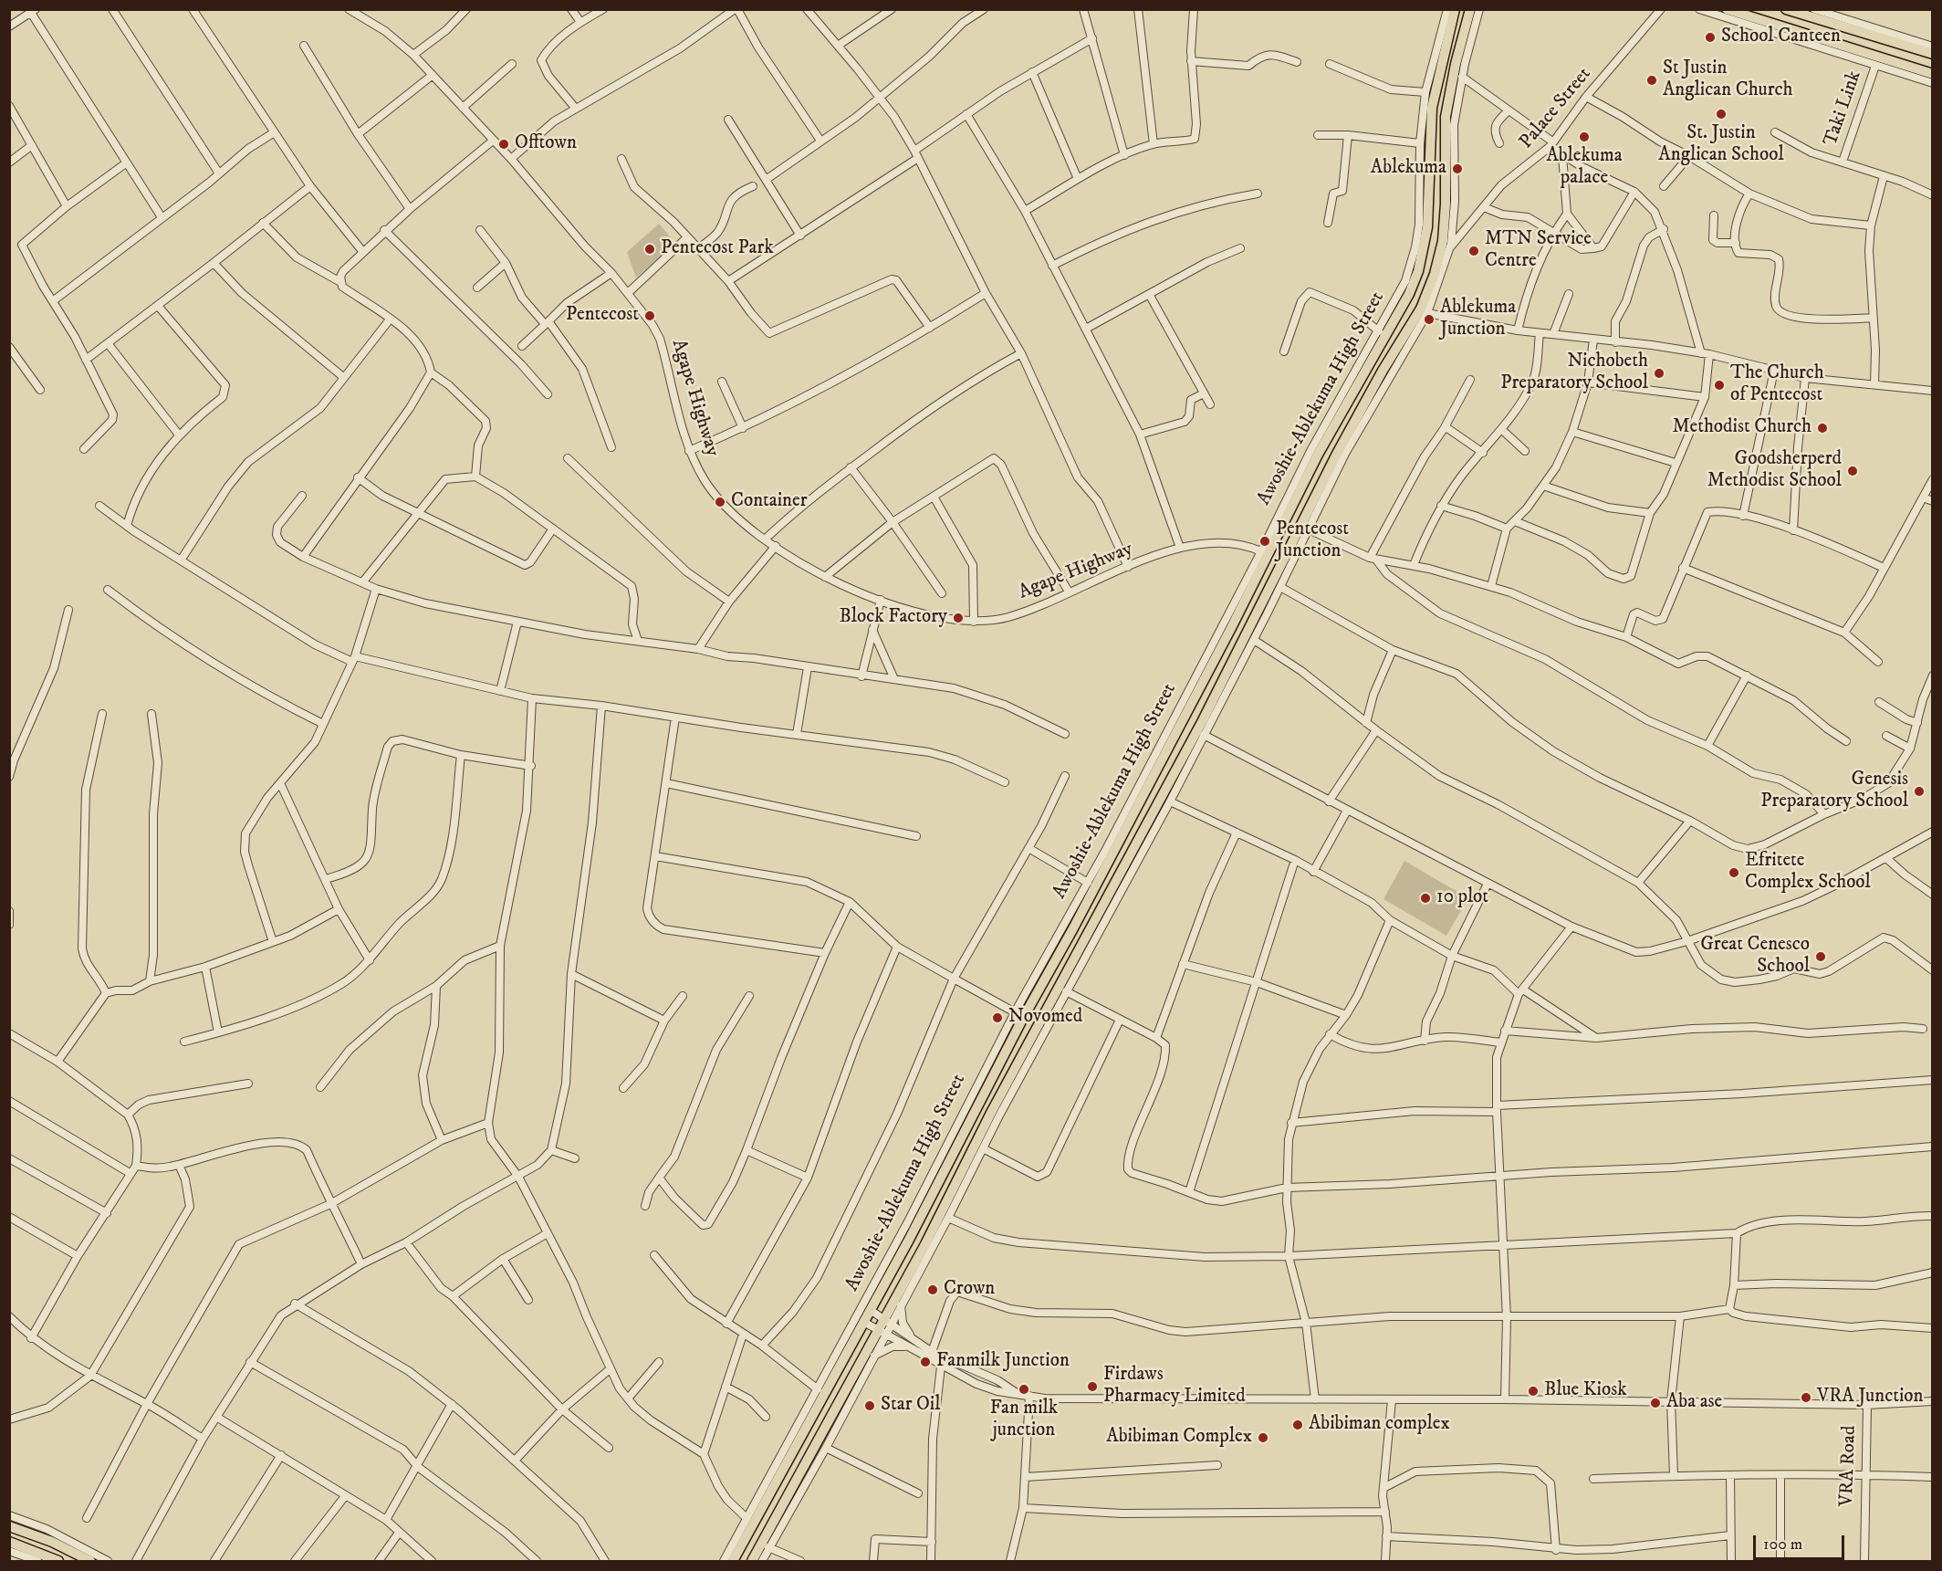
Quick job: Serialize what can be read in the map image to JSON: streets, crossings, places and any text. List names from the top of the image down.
{
  "streets": {
    "main road": ["Awoshie-Ablekuma High Street"],
    "street": [
      "Palace Street",
      "Taki Link",
      "Agape Highway",
      "VRA Road"
    ]
  },
  "crossings": [
    ["Palace Street", "Awoshie-Ablekuma High Street"],
    ["Agape Highway", "Awoshie-Ablekuma High Street"]
  ],
  "places": [
    "School Canteen",
    "St Justin Anglican Church",
    "St. Justin Anglican School",
    "Ablekuma palace",
    "Offtown",
    "Ablekuma",
    "Pentecost Park",
    "MTN Service Centre",
    "Pentecost",
    "Ablekuma Junction",
    "Nichobeth Preparatory School",
    "The Church of Pentecost",
    "Methodist Church",
    "Goodsherperd Methodist School",
    "Container",
    "Pentecost Junction",
    "Block Factory",
    "Genesis Preparatory School",
    "Efritete Complex School",
    "10 plot",
    "Great Cenesco School",
    "Novomed",
    "Crown",
    "Fanmilk Junction",
    "Firdaws Pharmacy Limited",
    "Fan milk junction",
    "Blue Kiosk",
    "VRA Junction",
    "Aba ase",
    "Star Oil",
    "Abibiman complex",
    "Abibiman Complex"
  ],
  "scale_bar": "100 m"
}
